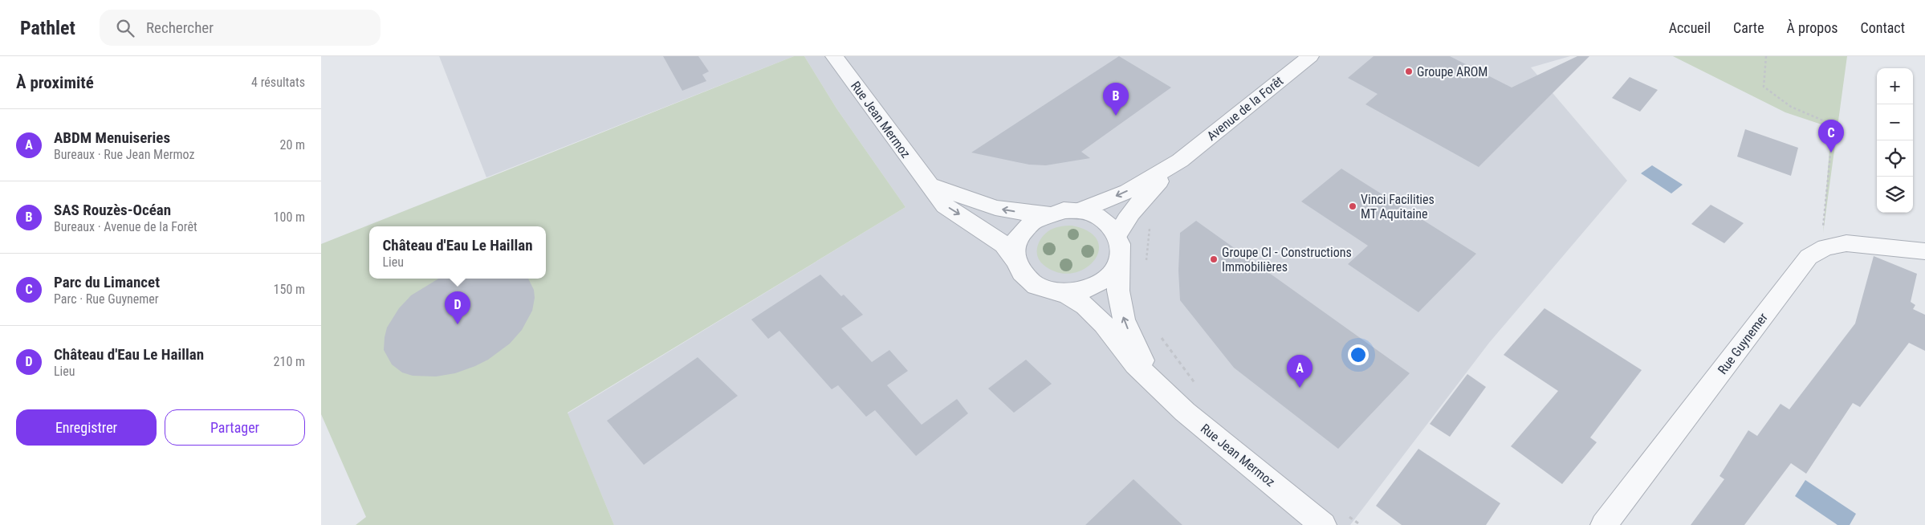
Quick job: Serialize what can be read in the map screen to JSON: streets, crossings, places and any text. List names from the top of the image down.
{
  "streets": {
    "street": ["Avenue de la Forêt", "Rue Jean Mermoz", "Rue Guynemer"]
  },
  "crossings": [
    ["Avenue de la Forêt", "Rue Jean Mermoz"]
  ],
  "places": ["Groupe AROM", "Vinci Facilities MT Aquitaine", "Groupe CI - Constructions Immobilières"],
  "page": {
    "header": "Pathlet",
    "search": "Rechercher",
    "nav": [
      "Accueil",
      "Carte",
      "À propos",
      "Contact"
    ],
    "heading": ["À proximité", "4 résultats"],
    "map_buttons": ["+", "−"],
    "pins": [
      "B",
      "C",
      "D",
      "A"
    ],
    "list": [
      {
        "mark": "A",
        "name": "ABDM Menuiseries",
        "note": "Bureaux · Rue Jean Mermoz",
        "value": "20 m"
      },
      {
        "mark": "B",
        "name": "SAS Rouzès-Océan",
        "note": "Bureaux · Avenue de la Forêt",
        "value": "100 m"
      },
      {
        "mark": "C",
        "name": "Parc du Limancet",
        "note": "Parc · Rue Guynemer",
        "value": "150 m"
      },
      {
        "mark": "D",
        "name": "Château d'Eau Le Haillan",
        "note": "Lieu",
        "value": "210 m"
      }
    ],
    "popup": ["Château d'Eau Le Haillan", "Lieu"],
    "buttons": ["Enregistrer", "Partager"]
  }
}
